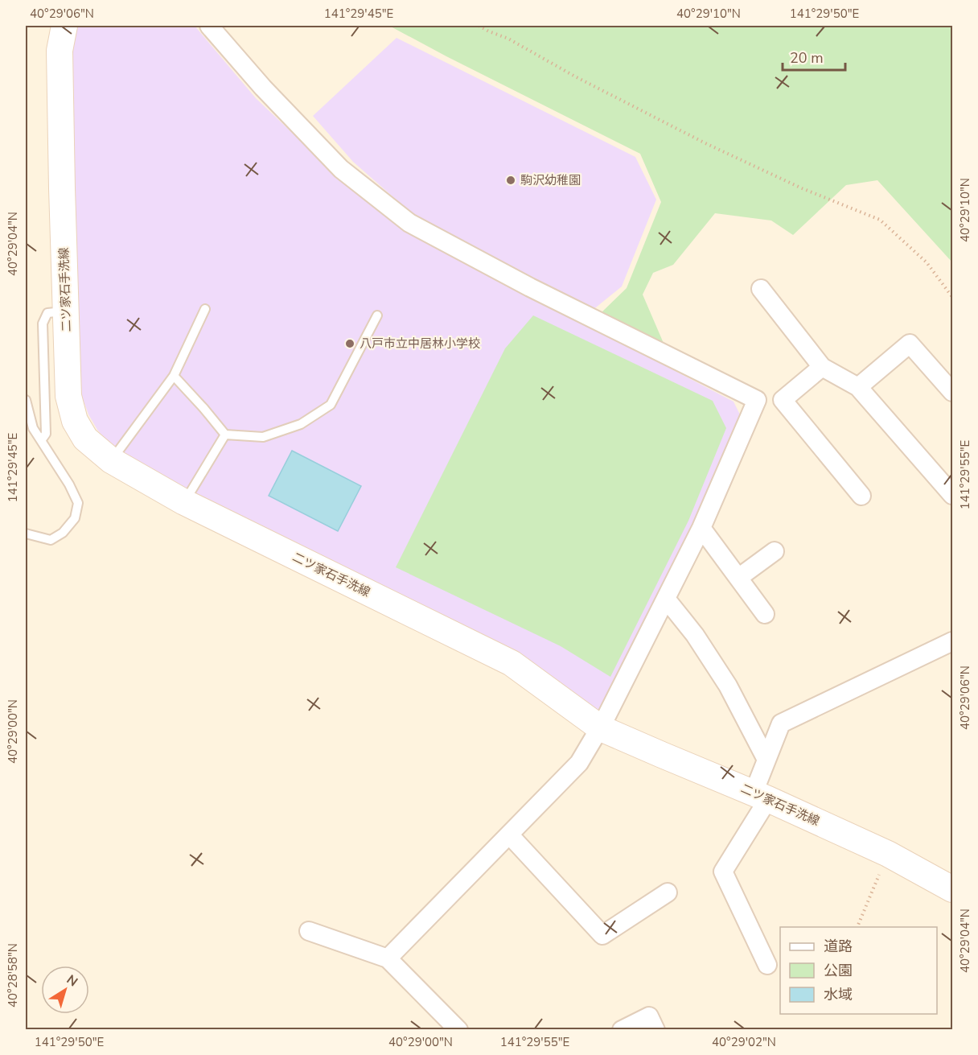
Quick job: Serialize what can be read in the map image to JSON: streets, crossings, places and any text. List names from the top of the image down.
{
  "streets": {
    "street": ["二ツ家石手洗線"]
  },
  "places": ["駒沢幼稚園", "八戸市立中居林小学校"],
  "legend": ["道路", "公園", "水域"],
  "scale_bar": "20 m",
  "north": "top right",
  "coordinates": [
    "40°29'06\"N",
    "141°29'45\"E",
    "40°29'10\"N",
    "141°29'50\"E",
    "40°29'04\"N",
    "141°29'55\"E",
    "40°29'00\"N",
    "40°28'58\"N",
    "40°29'02\"N"
  ]
}
